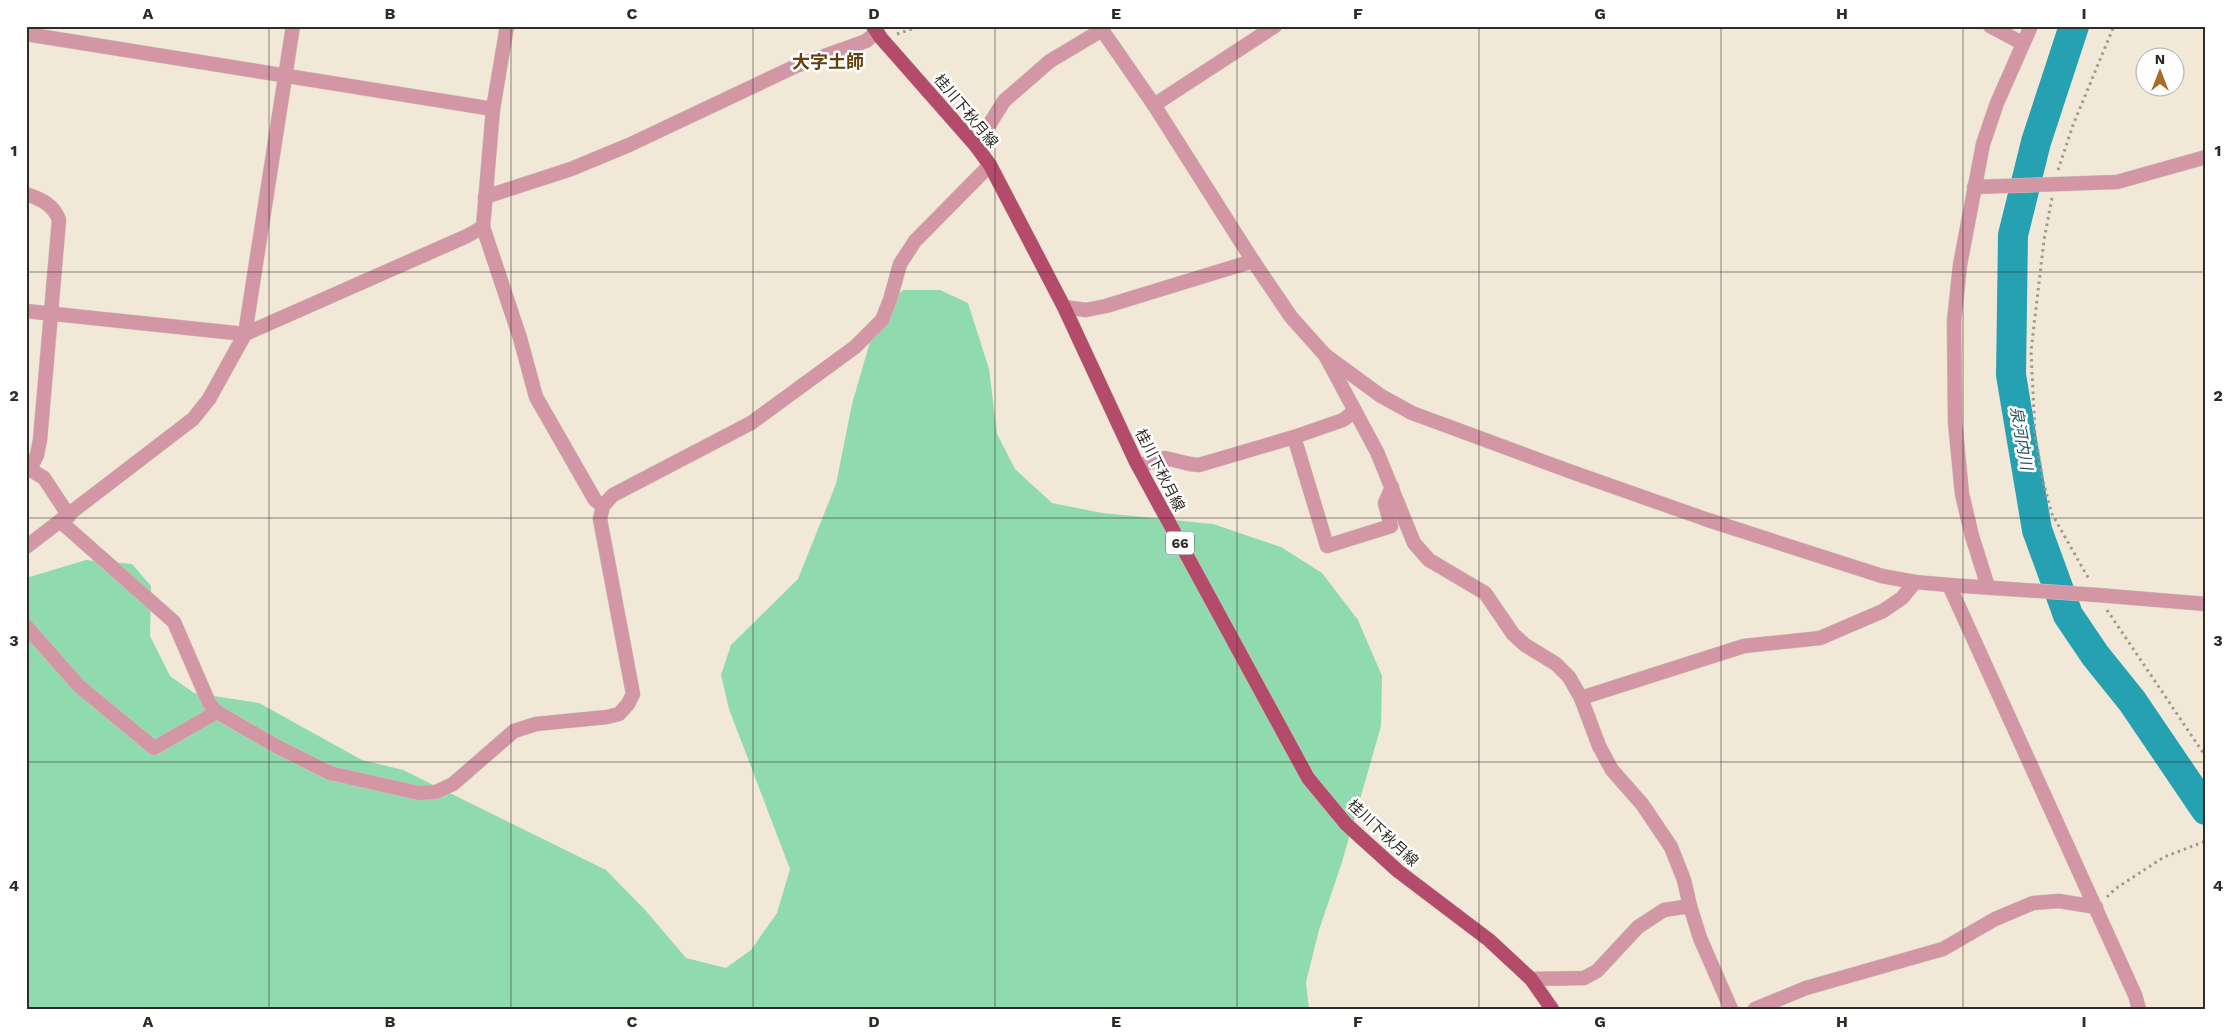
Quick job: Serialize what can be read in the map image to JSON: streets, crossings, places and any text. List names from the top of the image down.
{
  "streets": {
    "main road": ["桂川下秋月線", "66"]
  },
  "districts": ["大字土師"],
  "water": ["泉河内川"],
  "north": "top",
  "grid": {
    "columns": [
      "A",
      "B",
      "C",
      "D",
      "E",
      "F",
      "G",
      "H",
      "I"
    ],
    "rows": [
      "1",
      "2",
      "3",
      "4"
    ]
  }
}
